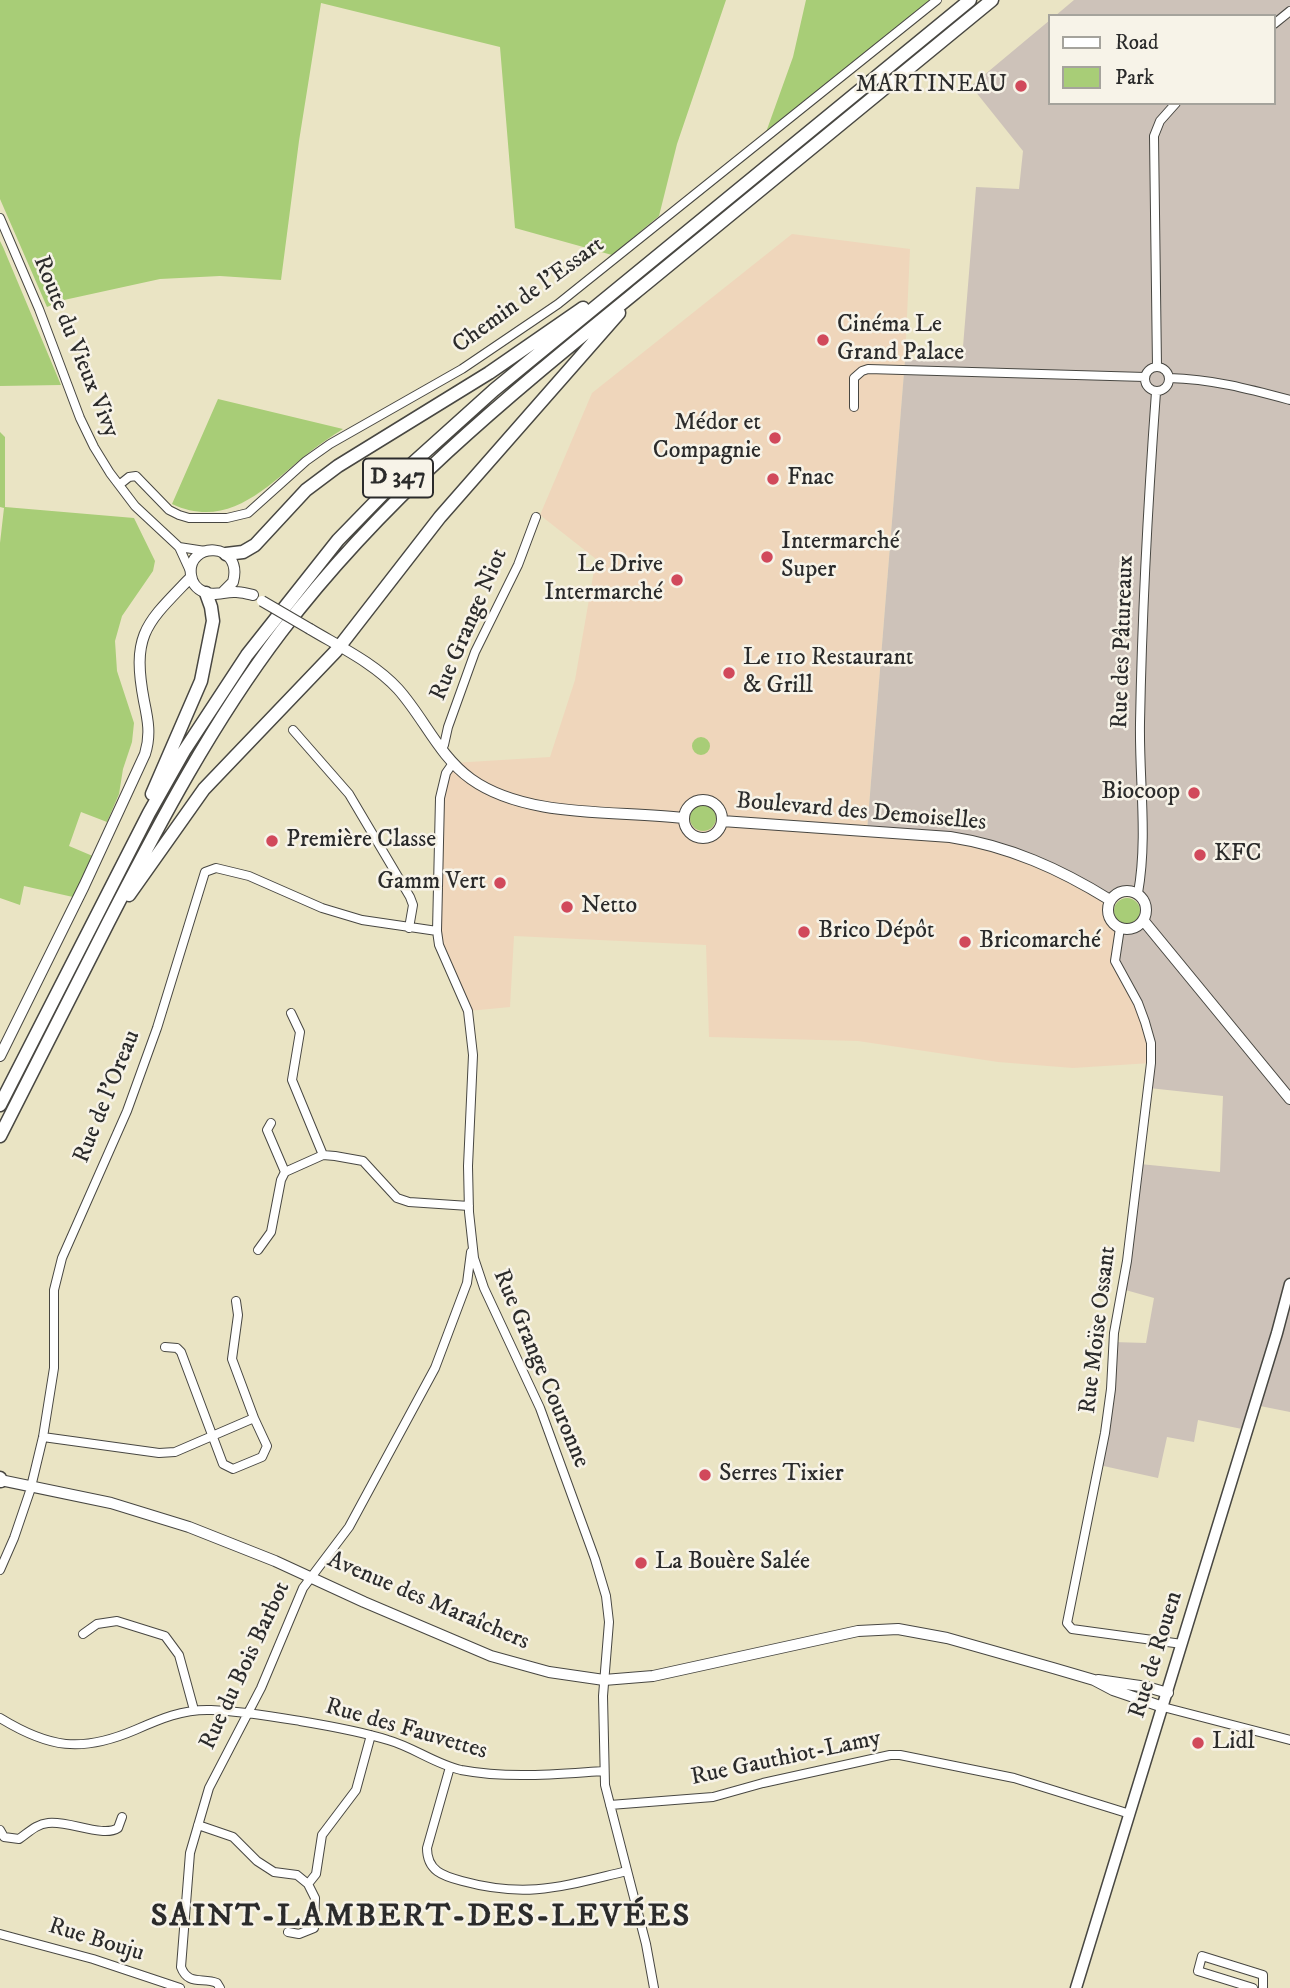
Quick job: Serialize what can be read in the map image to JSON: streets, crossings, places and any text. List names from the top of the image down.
{
  "streets": {
    "highway": ["D 347"],
    "main road": ["Rue de Rouen"],
    "street": [
      "Chemin de l'Essart",
      "Route du Vieux Vivy",
      "Rue Grange Niot",
      "Rue des Pâtureaux",
      "Boulevard des Demoiselles",
      "Rue de l'Oreau",
      "Rue Moïse Ossant",
      "Rue Grange Couronne",
      "Avenue des Maraîchers",
      "Rue du Bois Barbot",
      "Rue des Fauvettes",
      "Rue Gauthiot-Lamy",
      "Rue Bouju"
    ]
  },
  "crossings": [
    ["Chemin de l'Essart", "Route du Vieux Vivy"],
    ["Rue des Pâtureaux", "Boulevard des Demoiselles"],
    ["Rue des Pâtureaux", "Rue Moïse Ossant"],
    ["Boulevard des Demoiselles", "Rue Moïse Ossant"],
    ["Rue de l'Oreau", "Rue Grange Couronne"],
    ["Rue de l'Oreau", "Avenue des Maraîchers"],
    ["Rue Moïse Ossant", "Rue de Rouen"],
    ["Rue Grange Couronne", "Avenue des Maraîchers"],
    ["Rue Grange Couronne", "Rue du Bois Barbot"],
    ["Rue Grange Couronne", "Rue des Fauvettes"],
    ["Rue Grange Couronne", "Rue Gauthiot-Lamy"],
    ["Avenue des Maraîchers", "Rue de Rouen"],
    ["Avenue des Maraîchers", "Rue du Bois Barbot"],
    ["Rue de Rouen", "Rue Gauthiot-Lamy"],
    ["Rue du Bois Barbot", "Rue des Fauvettes"]
  ],
  "districts": ["SAINT-LAMBERT-DES-LEVÉES"],
  "places": [
    "MARTINEAU",
    "Cinéma Le Grand Palace",
    "Médor et Compagnie",
    "Fnac",
    "Intermarché Super",
    "Le Drive Intermarché",
    "Le 110 Restaurant & Grill",
    "Biocoop",
    "Première Classe",
    "KFC",
    "Gamm Vert",
    "Netto",
    "Brico Dépôt",
    "Bricomarché",
    "Serres Tixier",
    "La Bouère Salée",
    "Lidl"
  ],
  "legend": ["Road", "Park"]
}
